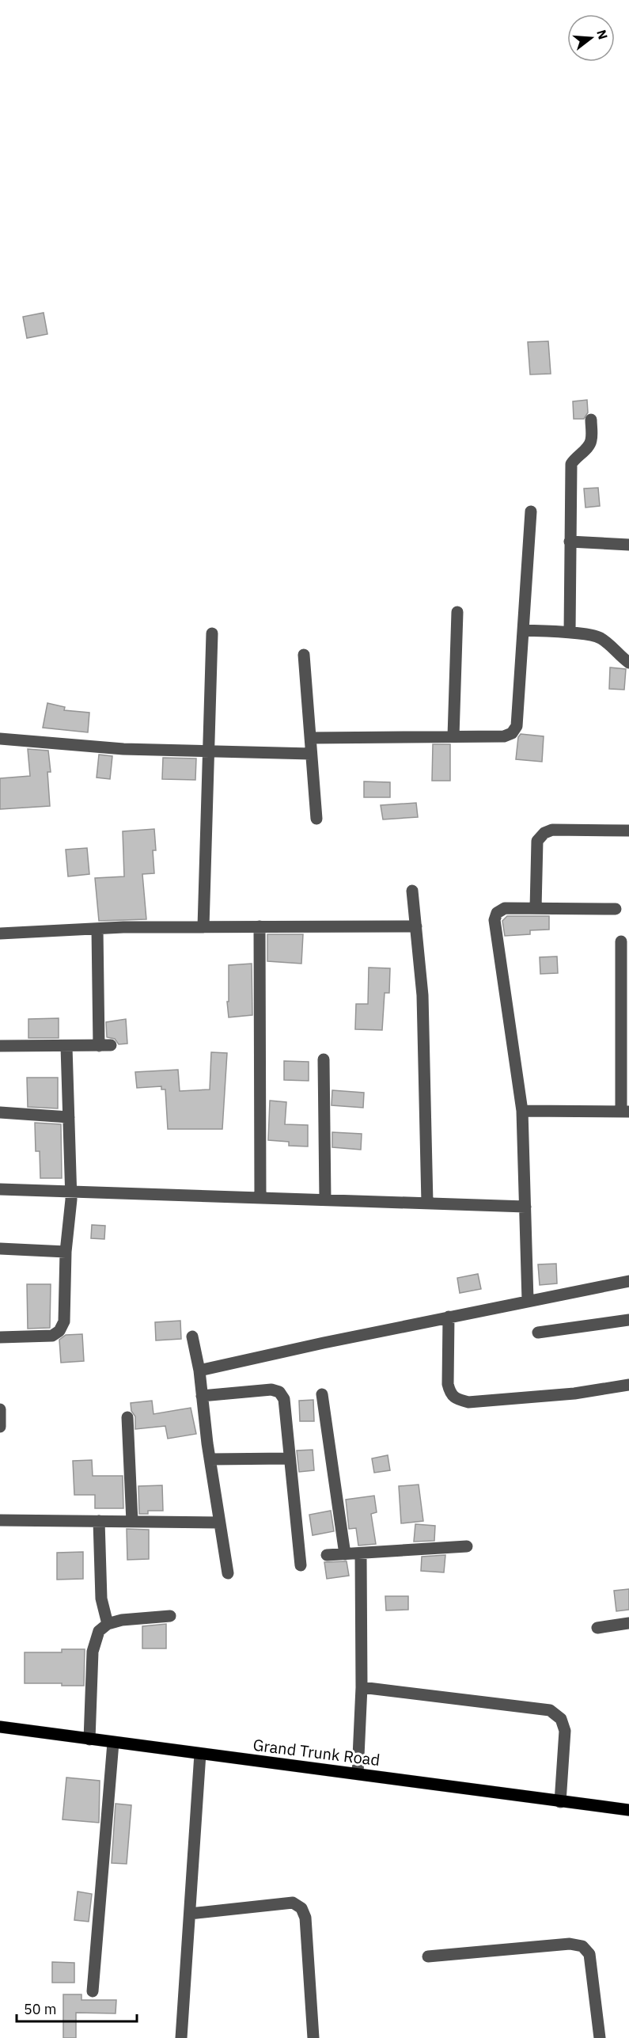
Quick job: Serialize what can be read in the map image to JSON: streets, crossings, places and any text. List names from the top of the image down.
{
  "streets": {
    "main road": ["Grand Trunk Road"]
  },
  "scale_bar": "50 m",
  "north": "right"
}
